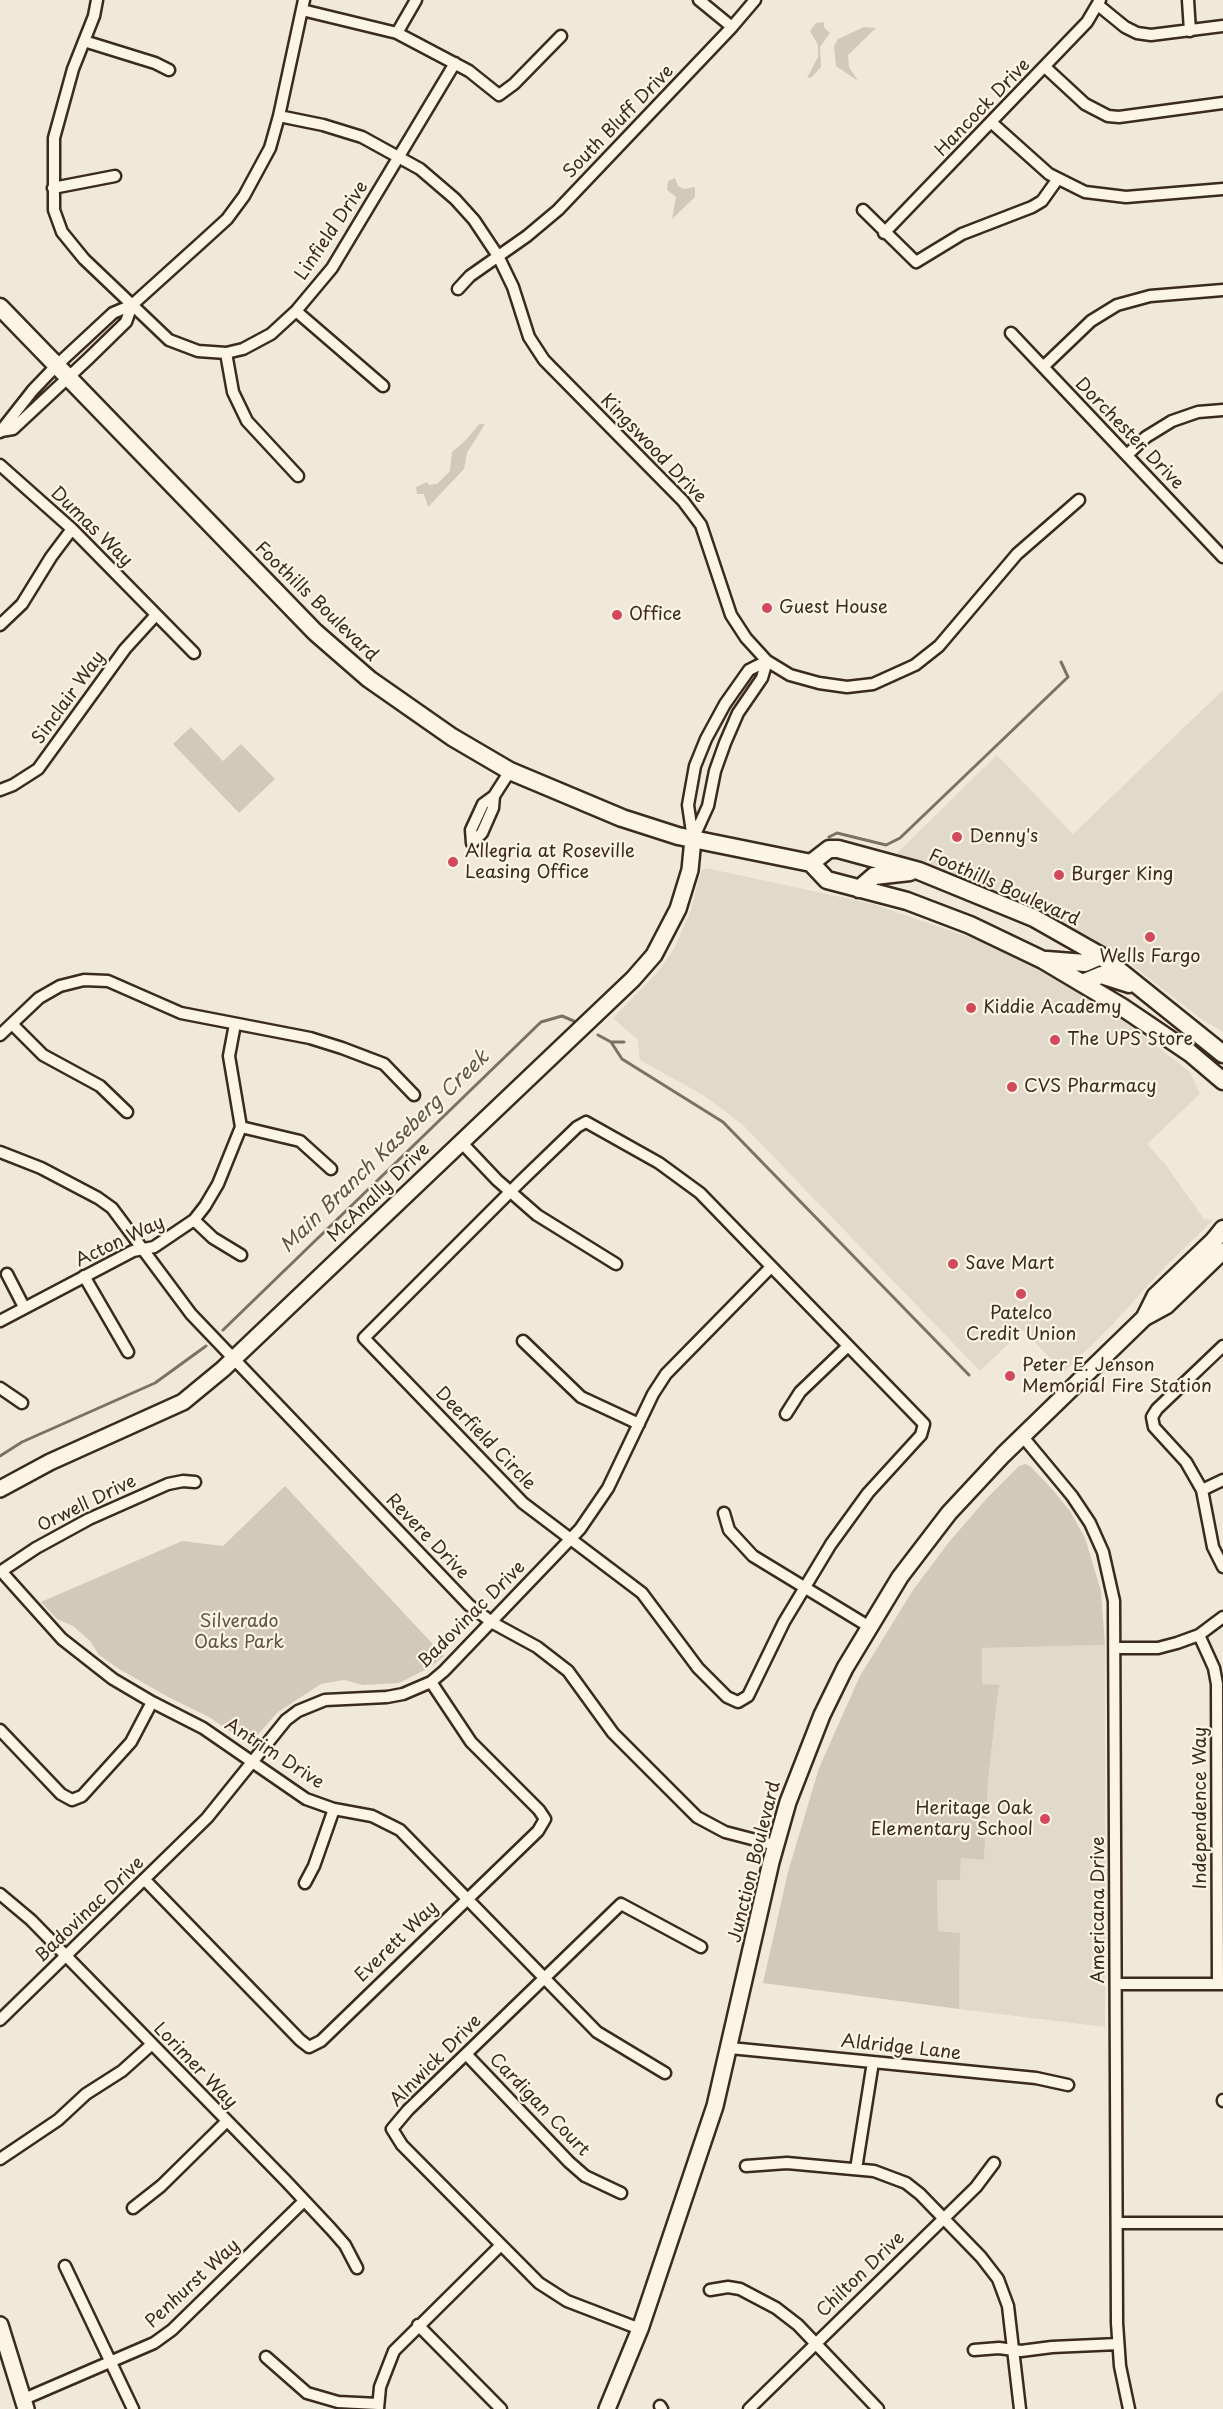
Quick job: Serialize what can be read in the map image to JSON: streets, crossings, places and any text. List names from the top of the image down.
{
  "streets": {
    "main road": ["Foothills Boulevard", "McAnally Drive", "Junction Boulevard"],
    "street": [
      "Hancock Drive",
      "South Bluff Drive",
      "Linfield Drive",
      "Dorchester Drive",
      "Kingswood Drive",
      "Dumas Way",
      "Sinclair Way",
      "Acton Way",
      "Deerfield Circle",
      "Orwell Drive",
      "Revere Drive",
      "Badovinac Drive",
      "Antrim Drive",
      "Independence Way",
      "Americana Drive",
      "Everett Way",
      "Aldridge Lane",
      "Alnwick Drive",
      "Lorimer Way",
      "Cardigan Court",
      "Chilton Drive",
      "Penhurst Way"
    ]
  },
  "crossings": [
    ["South Bluff Drive", "Kingswood Drive"],
    ["Linfield Drive", "Kingswood Drive"],
    ["Kingswood Drive", "McAnally Drive"],
    ["Dumas Way", "Sinclair Way"],
    ["Foothills Boulevard", "McAnally Drive"],
    ["McAnally Drive", "Revere Drive"],
    ["Acton Way", "Revere Drive"],
    ["Deerfield Circle", "Badovinac Drive"],
    ["Orwell Drive", "Antrim Drive"],
    ["Revere Drive", "Badovinac Drive"],
    ["Revere Drive", "Junction Boulevard"],
    ["Badovinac Drive", "Antrim Drive"],
    ["Badovinac Drive", "Everett Way"],
    ["Badovinac Drive", "Lorimer Way"],
    ["Antrim Drive", "Everett Way"],
    ["Antrim Drive", "Alnwick Drive"],
    ["Junction Boulevard", "Americana Drive"],
    ["Junction Boulevard", "Aldridge Lane"],
    ["Junction Boulevard", "Alnwick Drive"],
    ["Alnwick Drive", "Cardigan Court"],
    ["Lorimer Way", "Penhurst Way"]
  ],
  "water": ["Main Branch Kaseberg Creek"],
  "parks": ["Silverado Oaks Park"],
  "places": [
    "Guest House",
    "Office",
    "Denny's",
    "Allegria at Roseville Leasing Office",
    "Burger King",
    "Wells Fargo",
    "Kiddie Academy",
    "The UPS Store",
    "CVS Pharmacy",
    "Save Mart",
    "Patelco Credit Union",
    "Peter E. Jenson Memorial Fire Station",
    "Heritage Oak Elementary School"
  ]
}
